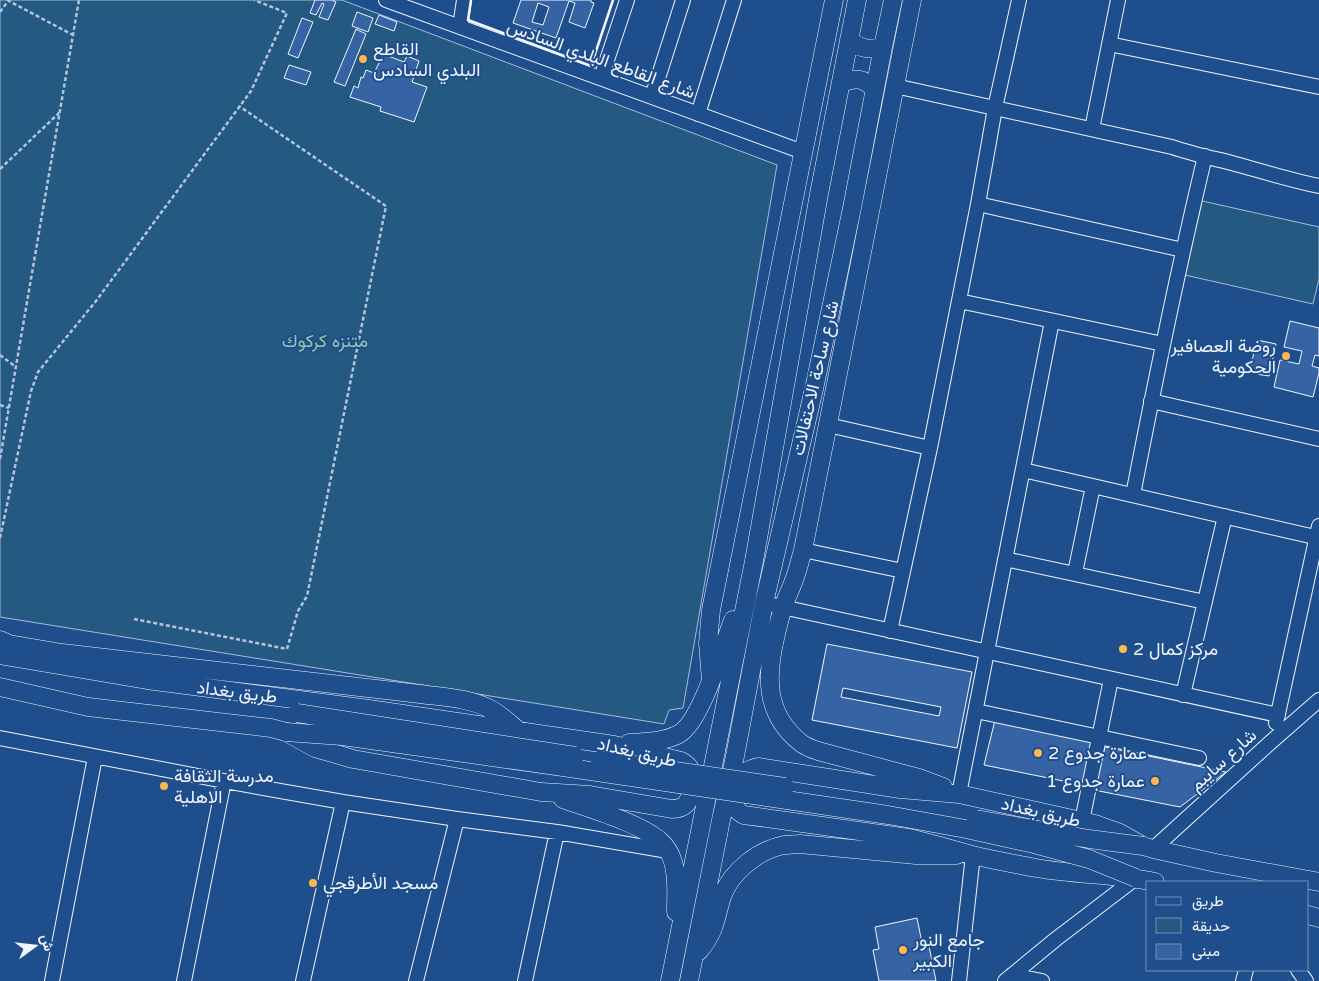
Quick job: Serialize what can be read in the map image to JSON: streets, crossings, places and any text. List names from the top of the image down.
{
  "streets": {
    "main road": ["شارع ساحة الاحتفالات", "طريق بغداد"],
    "street": ["شارع القاطع البلدي السادس", "شارع سايبم"]
  },
  "crossings": [
    ["طريق بغداد", "شارع سايبم"]
  ],
  "parks": ["متنزه كركوك"],
  "places": [
    "القاطع البلدي السادس",
    "روضة العصافير الحكومية",
    "مركز كمال 2",
    "عمارة جدوع 2",
    "عمارة جدوع 1",
    "مدرسة الثقافة الاهلية",
    "مسجد الأطرقجي",
    "جامع النور الكبير"
  ],
  "legend": ["طريق", "حديقة", "مبنى"],
  "north": "right"
}
